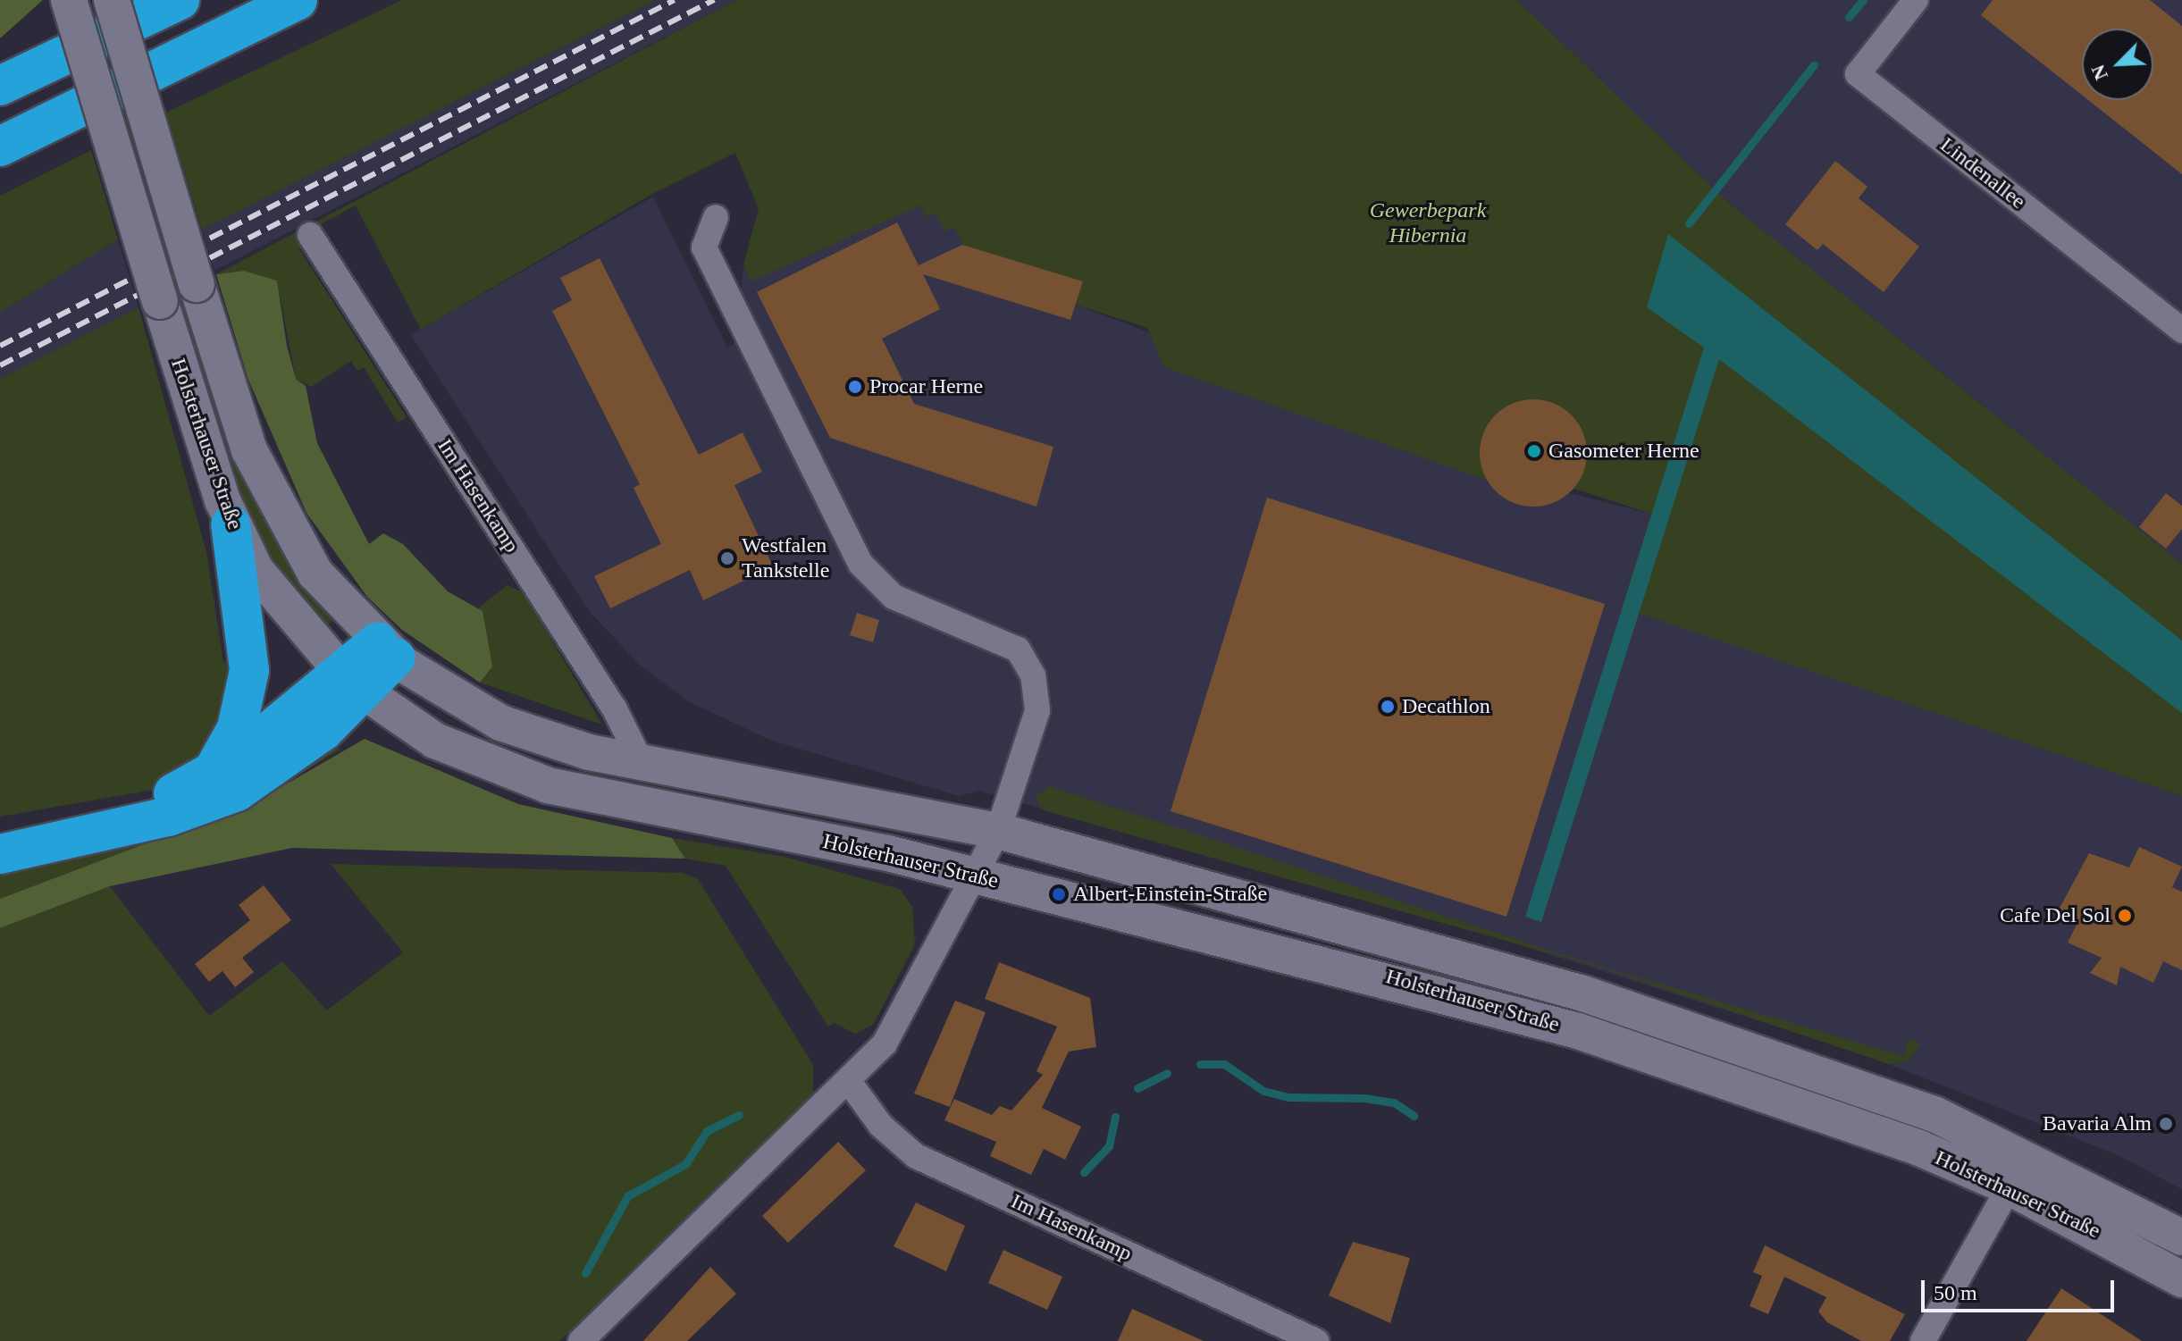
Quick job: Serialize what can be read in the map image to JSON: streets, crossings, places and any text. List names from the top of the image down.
{
  "streets": {
    "main road": ["Holsterhauser Straße"],
    "street": ["Lindenallee", "Im Hasenkamp"]
  },
  "crossings": [
    ["Holsterhauser Straße", "Im Hasenkamp"]
  ],
  "parks": ["Gewerbepark Hibernia"],
  "places": [
    "Procar Herne",
    "Gasometer Herne",
    "Westfalen Tankstelle",
    "Decathlon",
    "Albert-Einstein-Straße",
    "Cafe Del Sol",
    "Bavaria Alm"
  ],
  "scale_bar": "50 m",
  "north": "bottom left"
}
